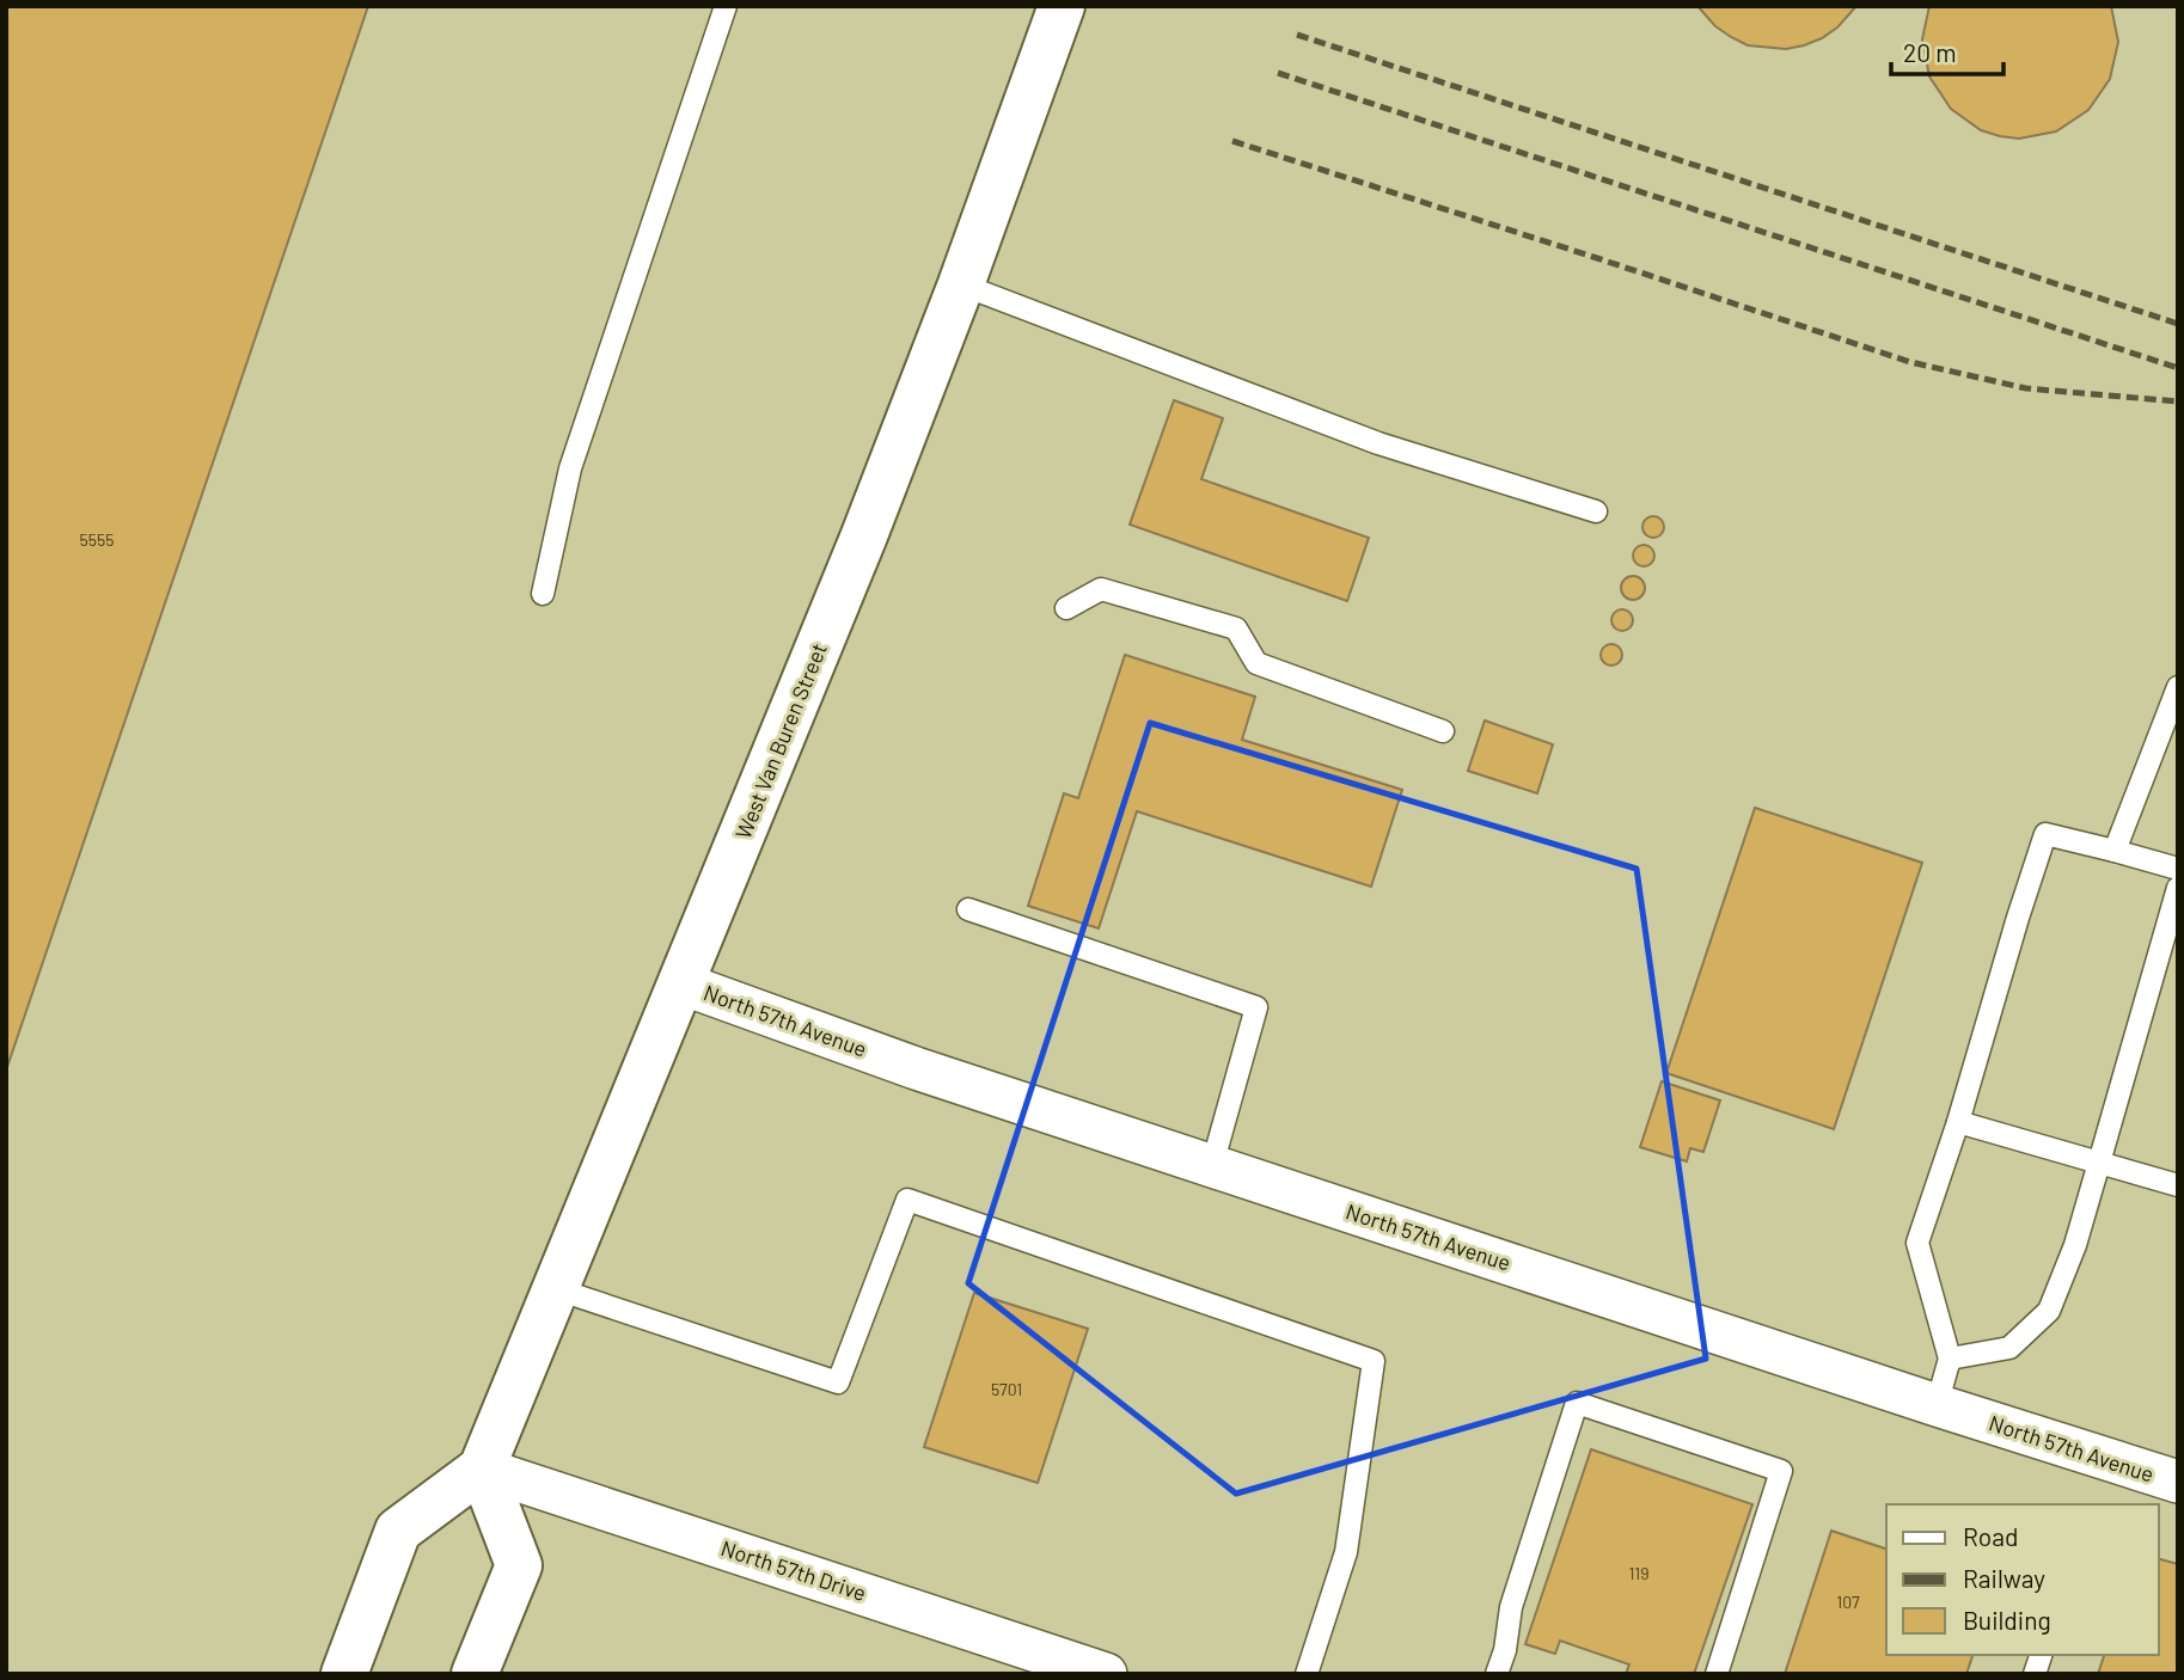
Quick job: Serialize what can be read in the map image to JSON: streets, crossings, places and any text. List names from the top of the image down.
{
  "streets": {
    "main road": ["West Van Buren Street"],
    "street": ["North 57th Avenue", "North 57th Drive"]
  },
  "crossings": [
    ["West Van Buren Street", "North 57th Avenue"],
    ["West Van Buren Street", "North 57th Drive"]
  ],
  "house_numbers": [
    "5555",
    "5701",
    "119",
    "107"
  ],
  "legend": ["Road", "Railway", "Building"],
  "scale_bar": "20 m"
}
